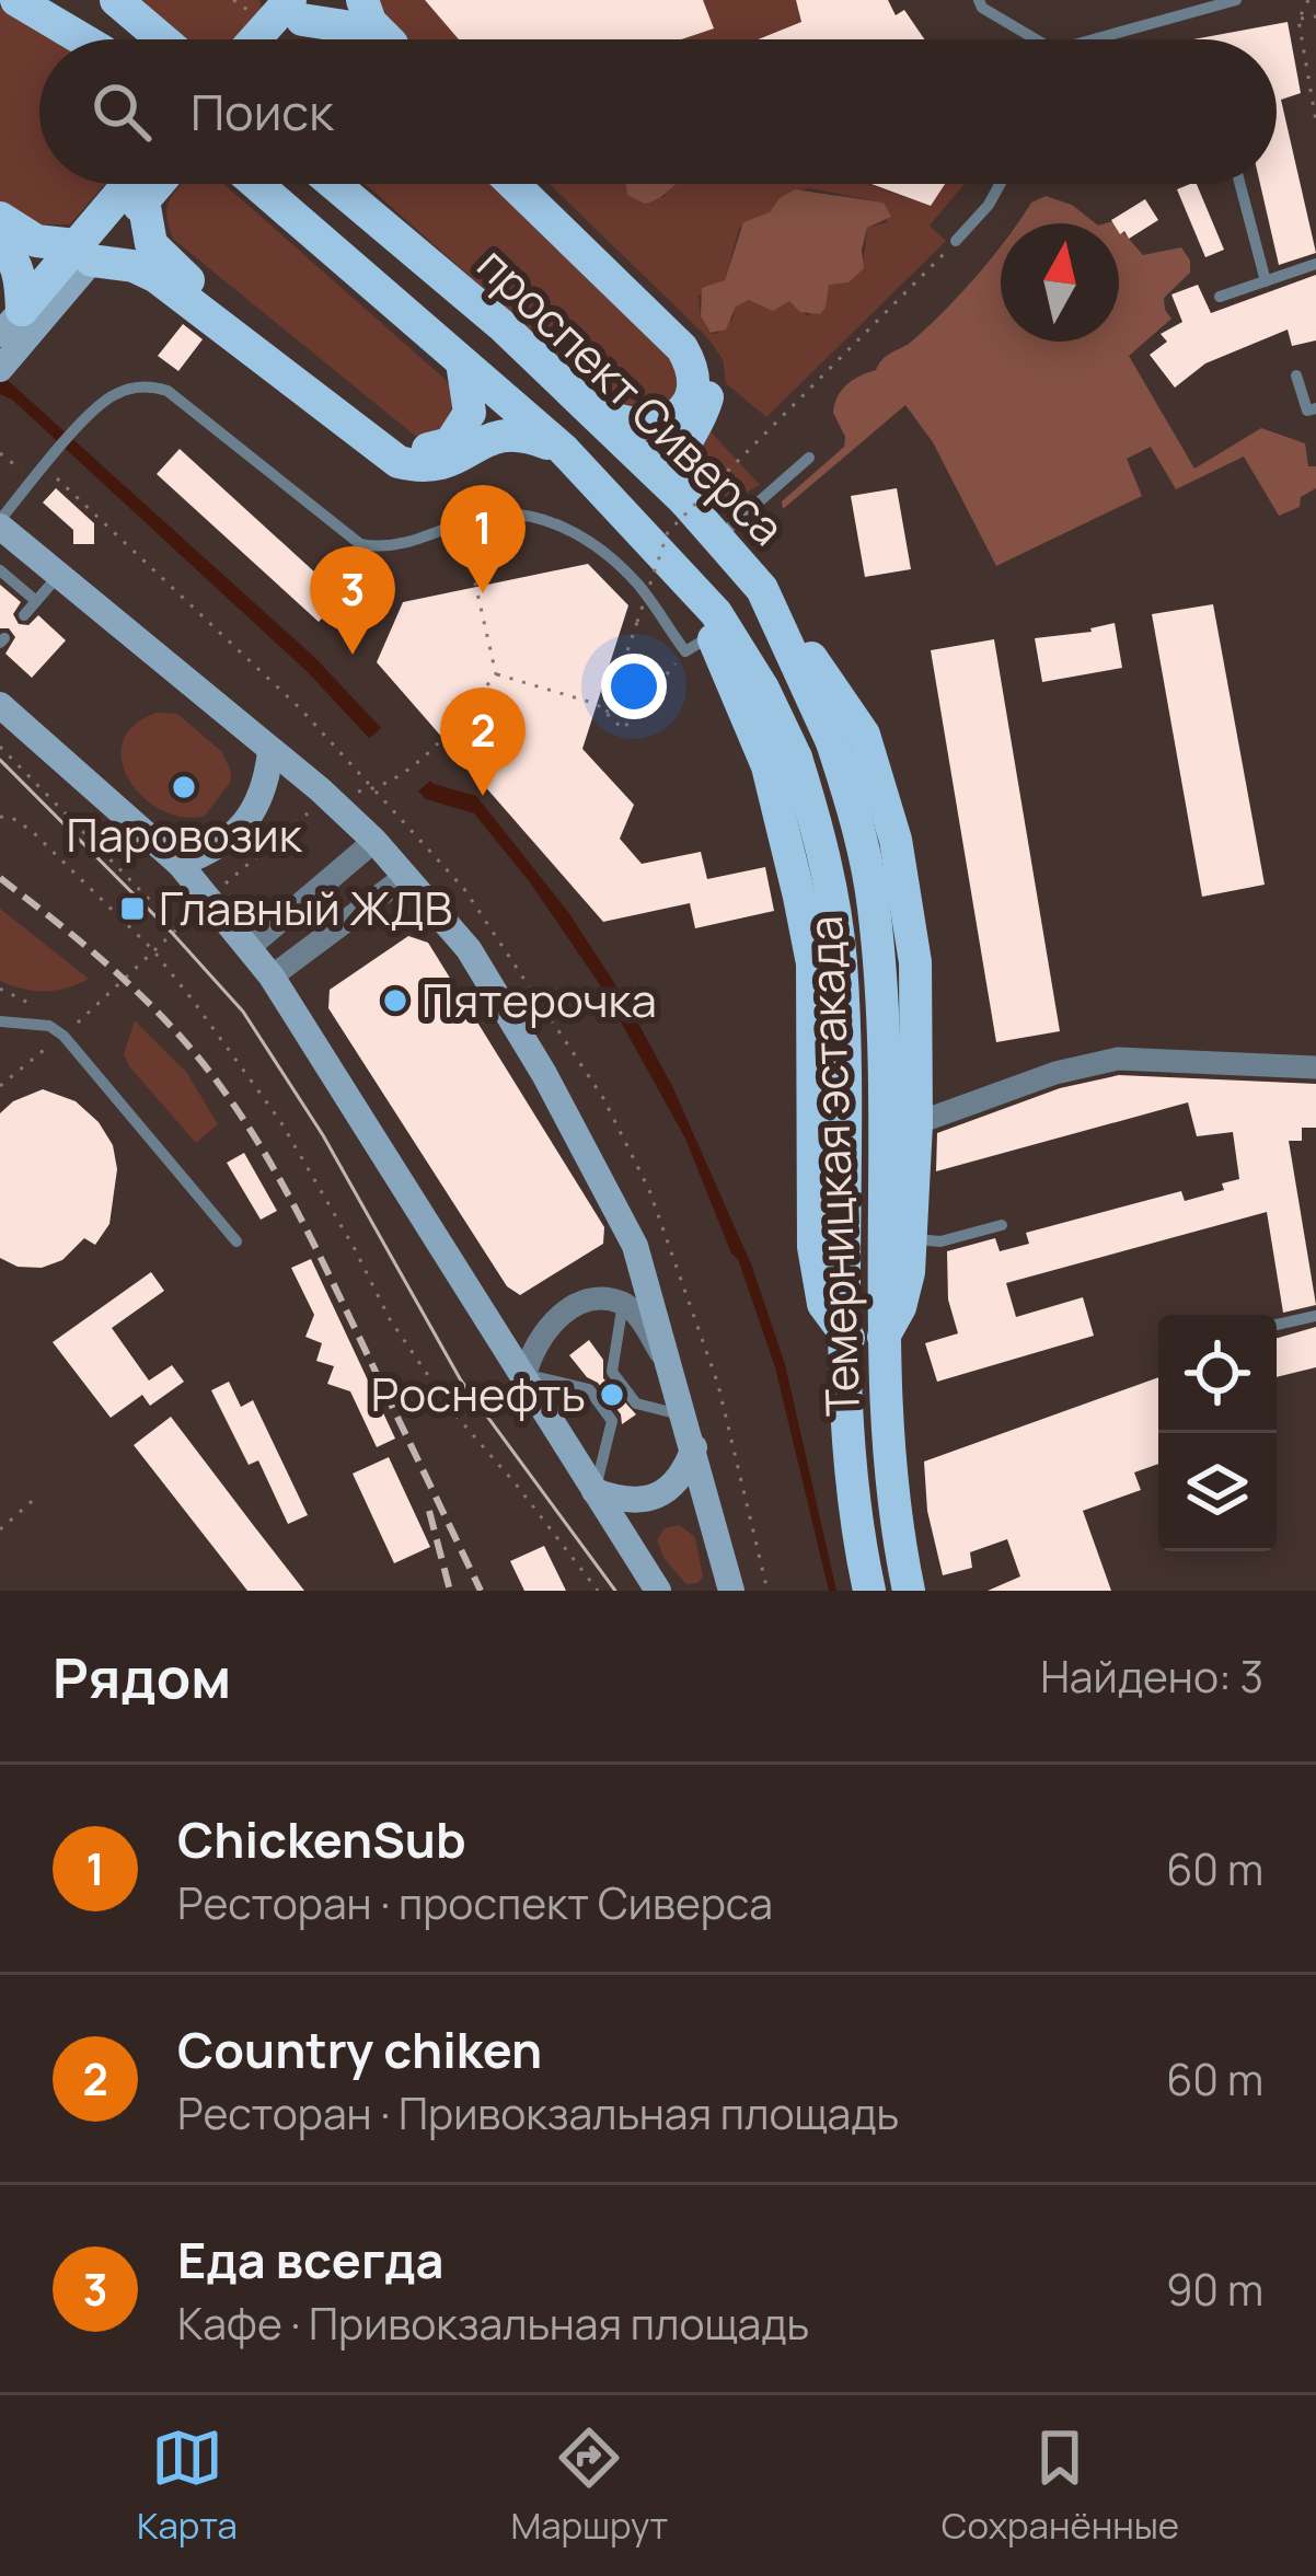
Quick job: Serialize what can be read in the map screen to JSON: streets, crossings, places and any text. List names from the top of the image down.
{
  "streets": {
    "main road": ["проспект Сиверса", "Темерницкая эстакада"]
  },
  "crossings": [
    ["проспект Сиверса", "Темерницкая эстакада"]
  ],
  "places": {
    "other": ["Паровозик", "Пятерочка", "Роснефть"],
    "transit": ["Главный ЖДВ"]
  },
  "north": "top",
  "page": {
    "search": "Поиск",
    "pins": ["1", "3", "2"],
    "heading": ["Рядом", "Найдено: 3"],
    "list": [
      {
        "mark": "1",
        "name": "ChickenSub",
        "note": "Ресторан · проспект Сиверса",
        "value": "60 m"
      },
      {
        "mark": "2",
        "name": "Country chiken",
        "note": "Ресторан · Привокзальная площадь",
        "value": "60 m"
      },
      {
        "mark": "3",
        "name": "Еда всегда",
        "note": "Кафе · Привокзальная площадь",
        "value": "90 m"
      }
    ],
    "nav": ["Карта", "Маршрут", "Сохранённые"]
  }
}
